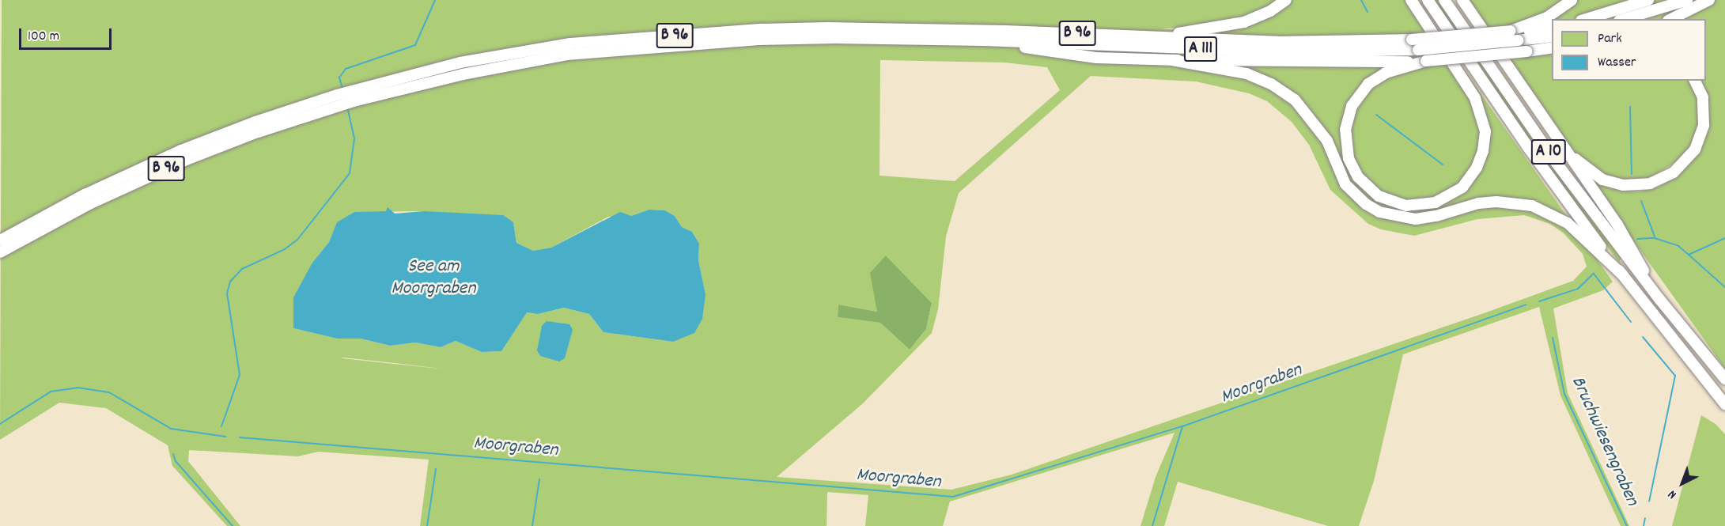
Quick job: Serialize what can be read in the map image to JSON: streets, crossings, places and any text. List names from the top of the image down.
{
  "streets": {
    "highway": ["B 96", "A 111", "A 10"]
  },
  "crossings": [
    ["B 96", "A 111"]
  ],
  "water": ["See am Moorgraben", "Moorgraben", "Bruchwiesengraben"],
  "legend": ["Park", "Wasser"],
  "scale_bar": "100 m",
  "north": "bottom left"
}
